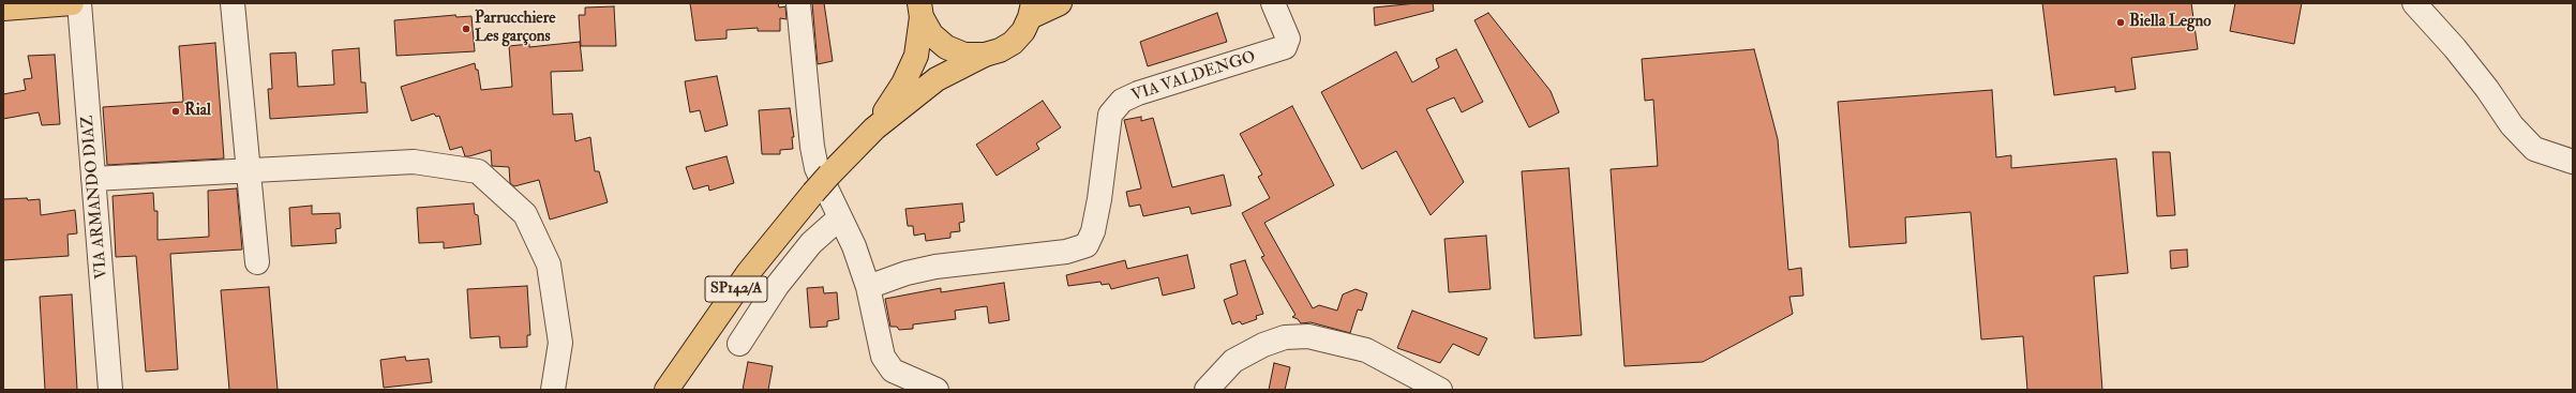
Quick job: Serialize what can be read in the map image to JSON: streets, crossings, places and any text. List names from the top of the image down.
{
  "streets": {
    "main road": ["SP142/A"],
    "street": ["VIA VALDENGO", "VIA ARMANDO DIAZ"]
  },
  "places": ["Biella Legno", "Parrucchiere Les garçons", "Rial"]
}
